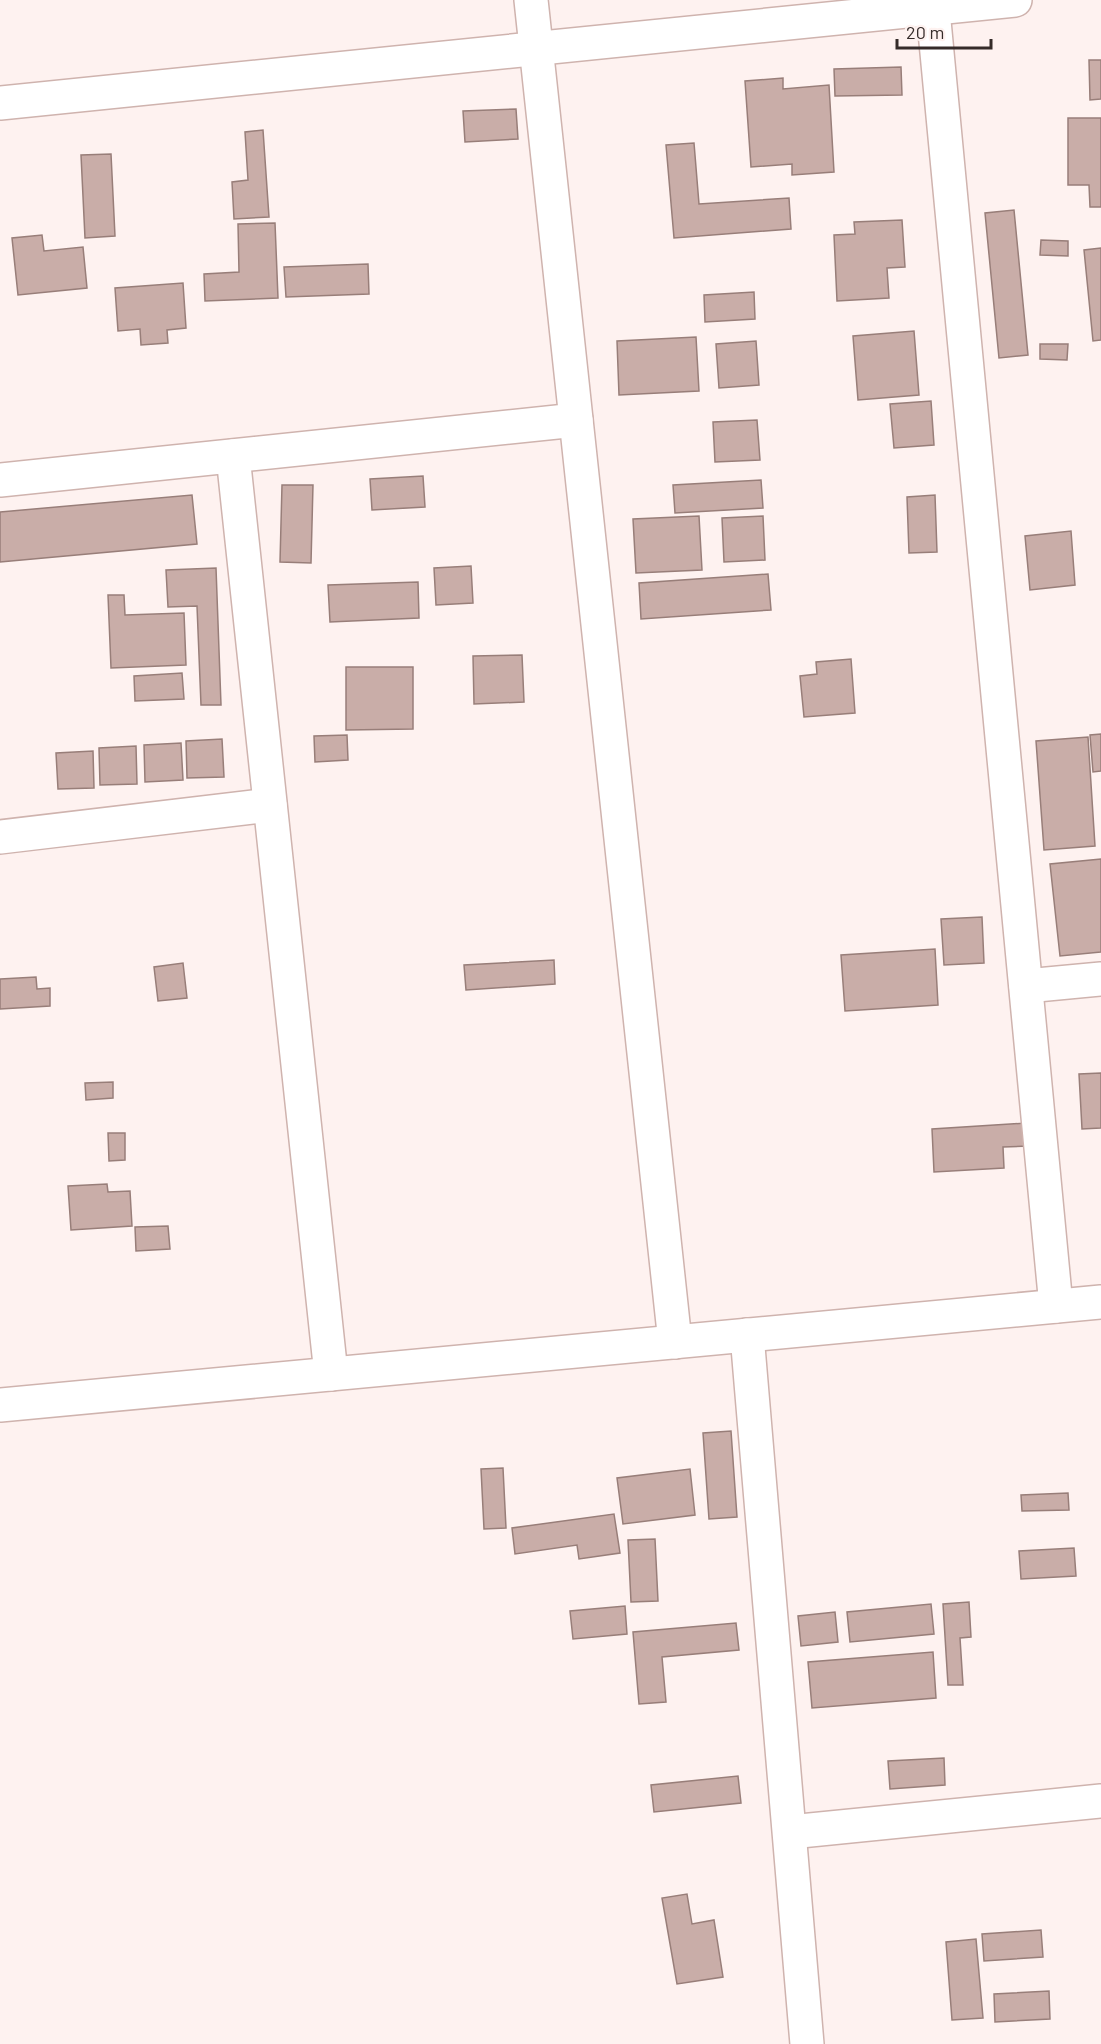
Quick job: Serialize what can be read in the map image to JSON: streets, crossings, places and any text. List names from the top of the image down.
{
  "scale_bar": "20 m"
}
